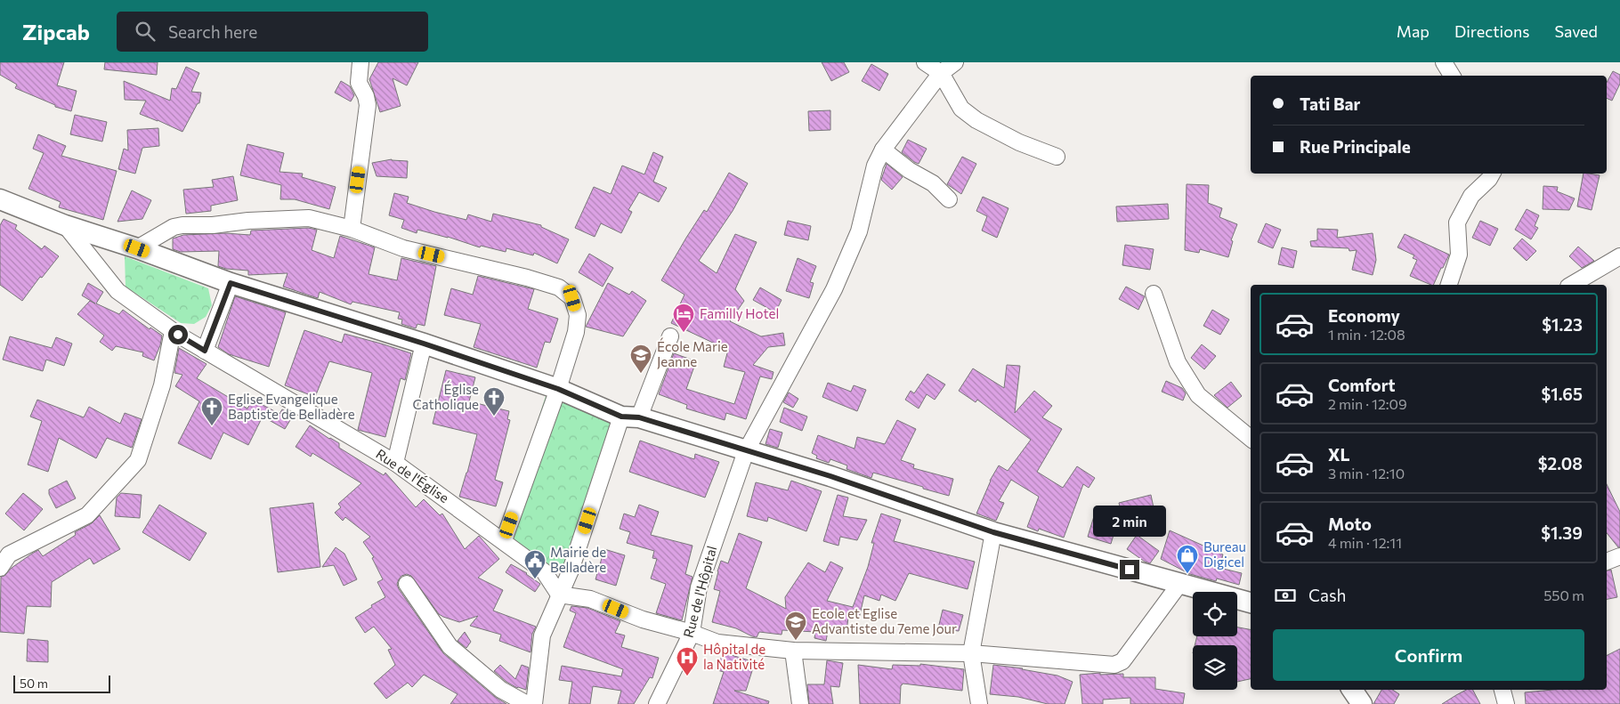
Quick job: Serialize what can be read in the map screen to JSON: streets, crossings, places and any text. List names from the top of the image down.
{
  "streets": {
    "street": ["Rue de l'Église", "Rue de l'Hôpital"]
  },
  "places": {
    "hotel": ["Familly Hotel"],
    "school or university": ["École Marie Jeanne", "Ecole et Eglise Advantiste du 7eme Jour"],
    "church": ["Église Catholique", "Eglise Evangelique Baptiste de Belladère"],
    "shop": ["Bureau Digicel"],
    "public building": ["Mairie de Belladère"],
    "hospital": ["Hôpital de la Nativité"]
  },
  "scale_bar": "50 m",
  "page": {
    "header": "Zipcab",
    "search": "Search here",
    "nav": ["Map", "Directions", "Saved"],
    "banner": ["Tati Bar", "Rue Principale"],
    "list": [
      {
        "name": "Economy",
        "note": "1 min · 12:08",
        "value": "$1.23"
      },
      {
        "name": "Comfort",
        "note": "2 min · 12:09",
        "value": "$1.65"
      },
      {
        "name": "XL",
        "note": "3 min · 12:10",
        "value": "$2.08"
      },
      {
        "name": "Moto",
        "note": "4 min · 12:11",
        "value": "$1.39"
      }
    ],
    "bubble": "2 min",
    "pay": ["Cash", "550 m"],
    "buttons": "Confirm",
    "scale": "50 m"
  }
}
